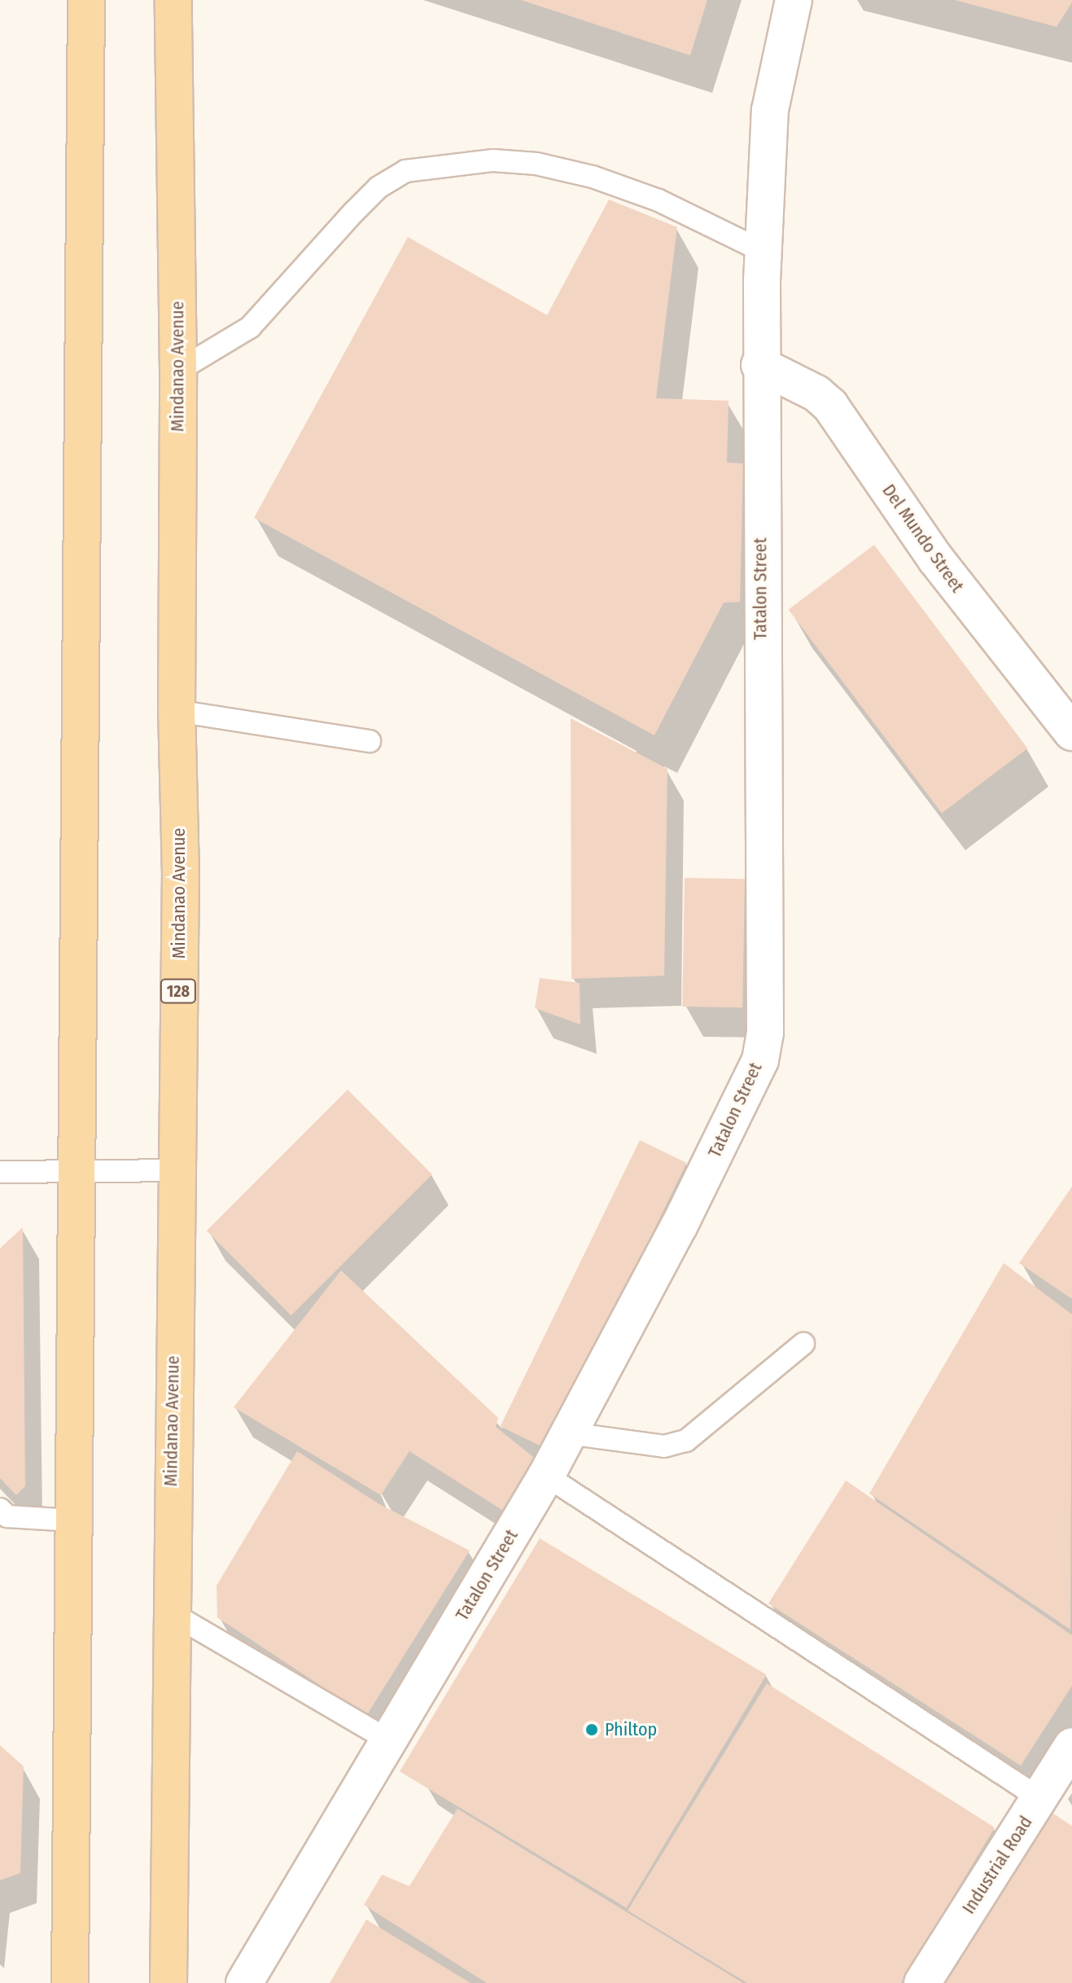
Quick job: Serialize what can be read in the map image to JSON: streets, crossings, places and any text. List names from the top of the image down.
{
  "streets": {
    "main road": ["Mindanao Avenue", "128"],
    "street": ["Del Mundo Street", "Tatalon Street", "Industrial Road"]
  },
  "crossings": [
    ["Del Mundo Street", "Tatalon Street"]
  ],
  "places": ["Philtop"]
}
